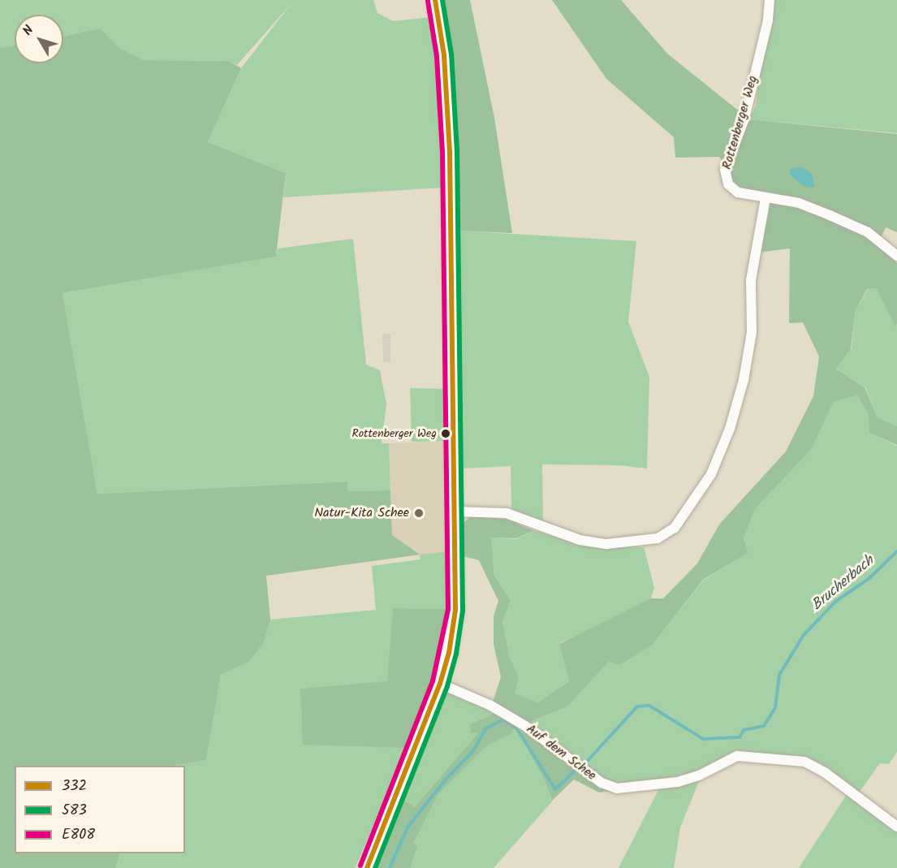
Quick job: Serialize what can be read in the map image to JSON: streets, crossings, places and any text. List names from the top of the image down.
{
  "streets": {
    "street": ["Rottenberger Weg", "Auf dem Schee"]
  },
  "water": ["Brucherbach"],
  "places": ["Rottenberger Weg", "Natur-Kita Schee"],
  "lines": ["transit line 332", "transit line 583", "transit line E808"],
  "legend": ["332", "583", "E808"],
  "north": "top left"
}
